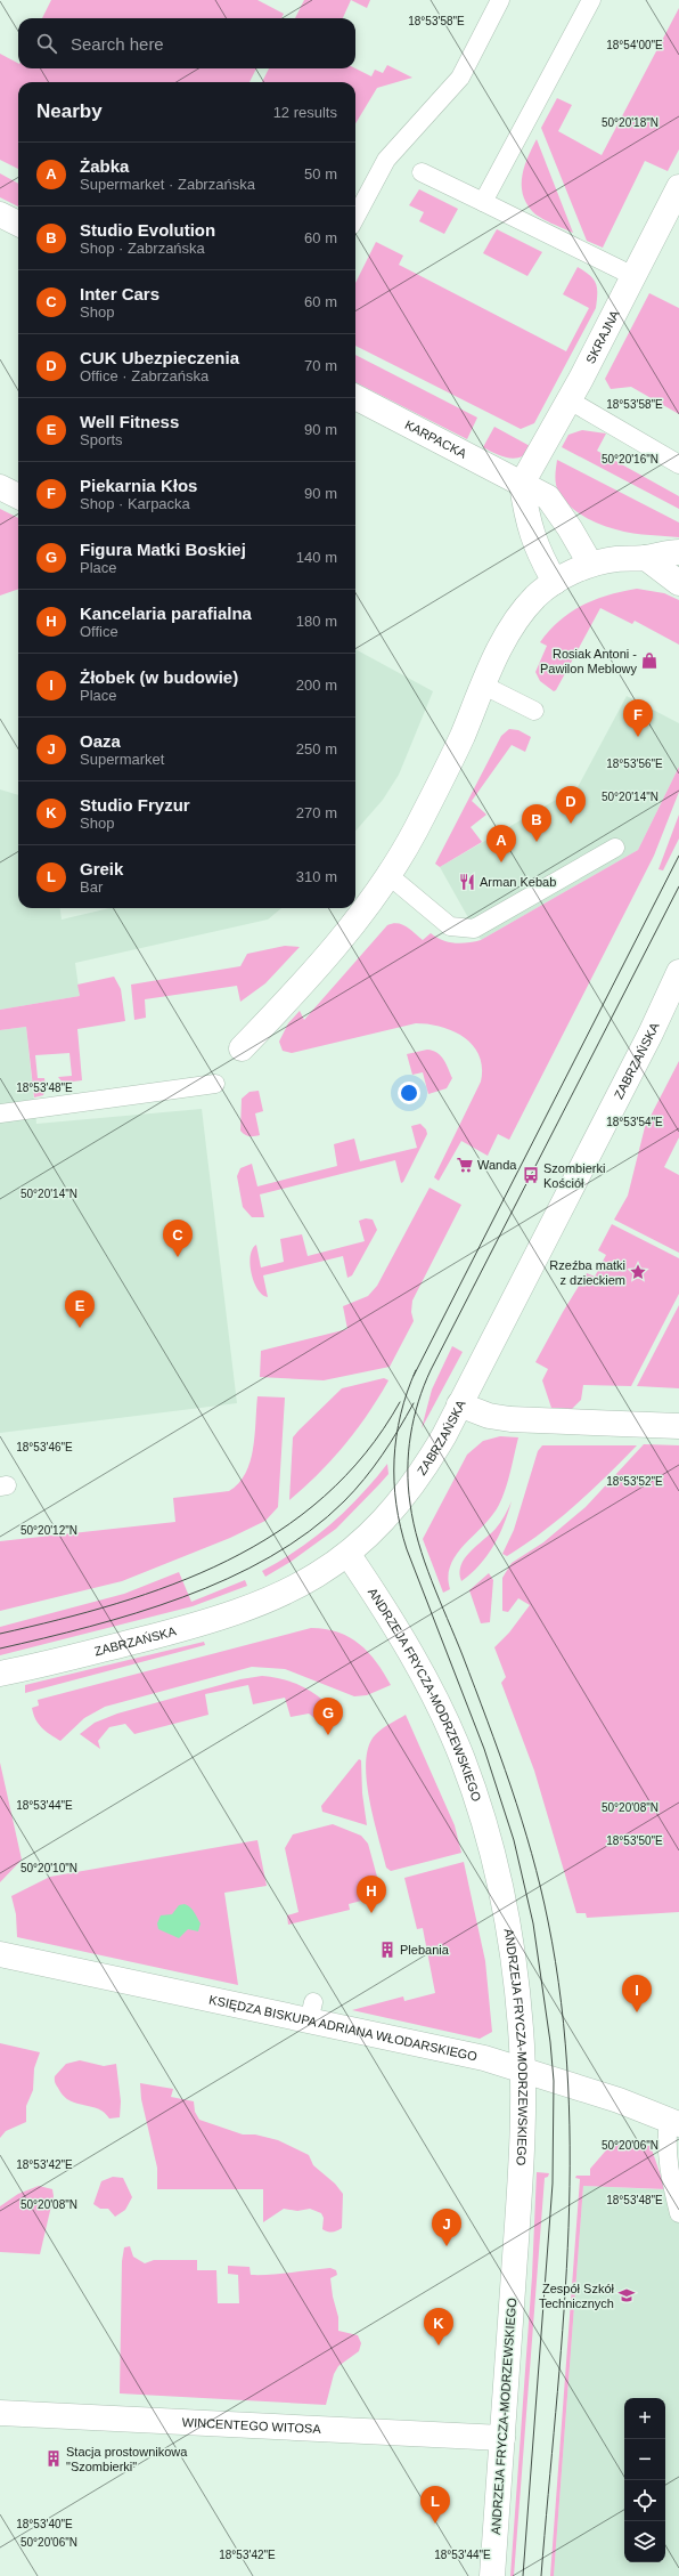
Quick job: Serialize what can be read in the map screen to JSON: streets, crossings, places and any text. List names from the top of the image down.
{
  "streets": {
    "street": [
      "SKRAJNA",
      "KARPACKA",
      "ZABRZAŃSKA",
      "ANDRZEJA FRYCZA-MODRZEWSKIEGO",
      "KSIĘDZA BISKUPA ADRIANA WŁODARSKIEGO",
      "WINCENTEGO WITOSA"
    ]
  },
  "crossings": [
    ["SKRAJNA", "KARPACKA"],
    ["ZABRZAŃSKA", "ANDRZEJA FRYCZA-MODRZEWSKIEGO"],
    ["ANDRZEJA FRYCZA-MODRZEWSKIEGO", "KSIĘDZA BISKUPA ADRIANA WŁODARSKIEGO"],
    ["ANDRZEJA FRYCZA-MODRZEWSKIEGO", "WINCENTEGO WITOSA"]
  ],
  "places": {
    "shop": ["Rosiak Antoni - Pawilon Meblowy"],
    "restaurant": ["Arman Kebab"],
    "supermarket": ["Wanda"],
    "bus stop": ["Szombierki Kościół"],
    "place": ["Rzeźba matki z dzieckiem"],
    "building": ["Plebania", "Stacja prostownikowa \"Szombierki\""],
    "school or university": ["Zespół Szkół Technicznych"]
  },
  "page": {
    "search": "Search here",
    "heading": ["Nearby", "12 results"],
    "list": [
      {
        "mark": "A",
        "name": "Żabka",
        "note": "Supermarket · Zabrzańska",
        "value": "50 m"
      },
      {
        "mark": "B",
        "name": "Studio Evolution",
        "note": "Shop · Zabrzańska",
        "value": "60 m"
      },
      {
        "mark": "C",
        "name": "Inter Cars",
        "note": "Shop",
        "value": "60 m"
      },
      {
        "mark": "D",
        "name": "CUK Ubezpieczenia",
        "note": "Office · Zabrzańska",
        "value": "70 m"
      },
      {
        "mark": "E",
        "name": "Well Fitness",
        "note": "Sports",
        "value": "90 m"
      },
      {
        "mark": "F",
        "name": "Piekarnia Kłos",
        "note": "Shop · Karpacka",
        "value": "90 m"
      },
      {
        "mark": "G",
        "name": "Figura Matki Boskiej",
        "note": "Place",
        "value": "140 m"
      },
      {
        "mark": "H",
        "name": "Kancelaria parafialna",
        "note": "Office",
        "value": "180 m"
      },
      {
        "mark": "I",
        "name": "Żłobek (w budowie)",
        "note": "Place",
        "value": "200 m"
      },
      {
        "mark": "J",
        "name": "Oaza",
        "note": "Supermarket",
        "value": "250 m"
      },
      {
        "mark": "K",
        "name": "Studio Fryzur",
        "note": "Shop",
        "value": "270 m"
      },
      {
        "mark": "L",
        "name": "Greik",
        "note": "Bar",
        "value": "310 m"
      }
    ],
    "pins": [
      "F",
      "D",
      "B",
      "A",
      "C",
      "E",
      "G",
      "H",
      "I",
      "J",
      "K",
      "L"
    ],
    "map_buttons": ["+", "−"]
  },
  "coordinates": [
    "18°53'58\"E",
    "18°54'00\"E",
    "50°20'18\"N",
    "50°20'16\"N",
    "18°53'56\"E",
    "50°20'14\"N",
    "18°53'48\"E",
    "18°53'54\"E",
    "18°53'46\"E",
    "18°53'52\"E",
    "50°20'12\"N",
    "18°53'44\"E",
    "50°20'08\"N",
    "18°53'50\"E",
    "50°20'10\"N",
    "50°20'06\"N",
    "18°53'42\"E",
    "18°53'40\"E"
  ]
}
